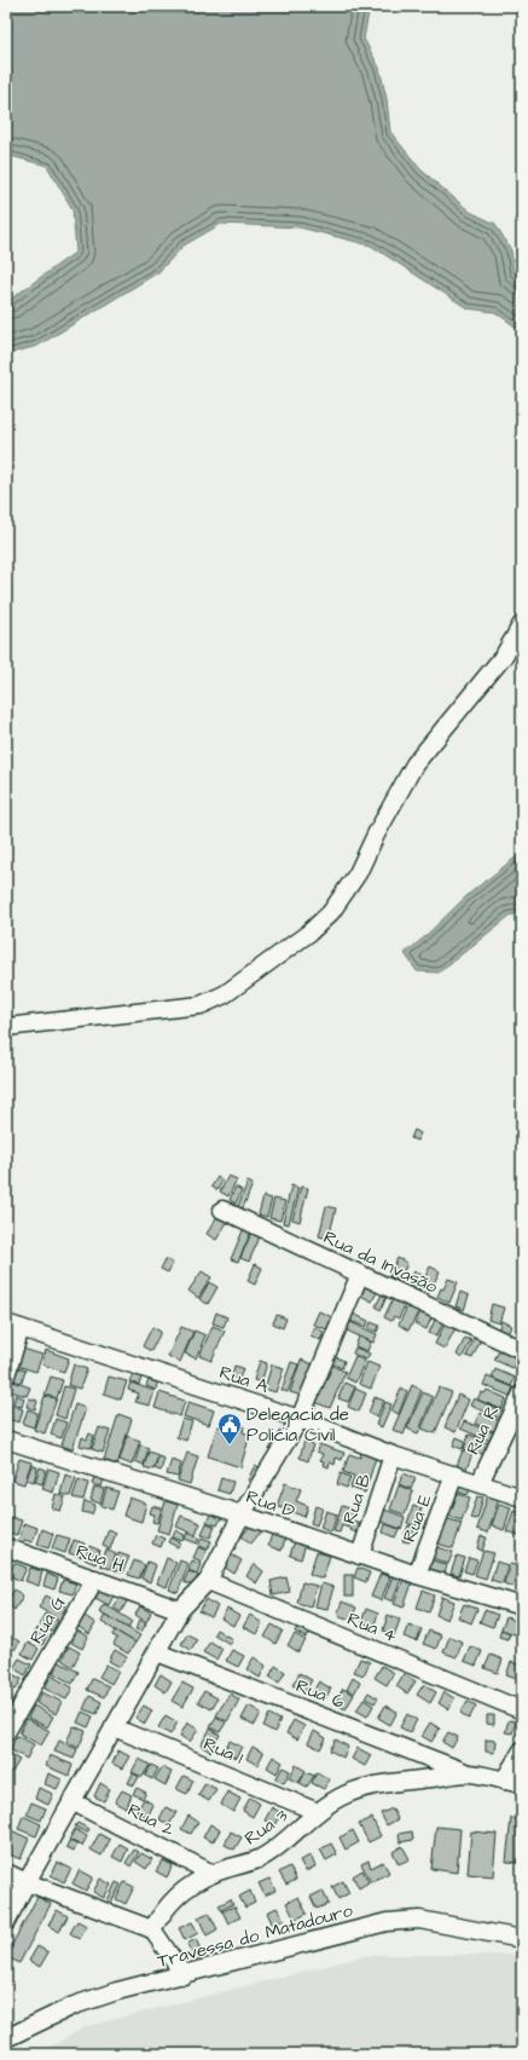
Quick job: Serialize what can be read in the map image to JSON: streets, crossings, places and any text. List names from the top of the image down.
{
  "streets": {
    "street": [
      "Rua da Invasão",
      "Rua A",
      "Rua R",
      "Rua B",
      "Rua D",
      "Rua E",
      "Rua H",
      "Rua G",
      "Rua 4",
      "Rua 6",
      "Rua 1",
      "Rua 2",
      "Rua 3",
      "Travessa do Matadouro"
    ]
  },
  "crossings": [
    ["Rua A", "Rua R"],
    ["Rua A", "Rua B"],
    ["Rua A", "Rua E"],
    ["Rua B", "Rua D"],
    ["Rua D", "Rua E"],
    ["Rua H", "Rua G"],
    ["Rua 6", "Rua 3"],
    ["Rua 1", "Rua 3"],
    ["Rua 2", "Rua 3"]
  ],
  "places": {
    "public building": ["Delegacia de Policia Civil"]
  }
}
